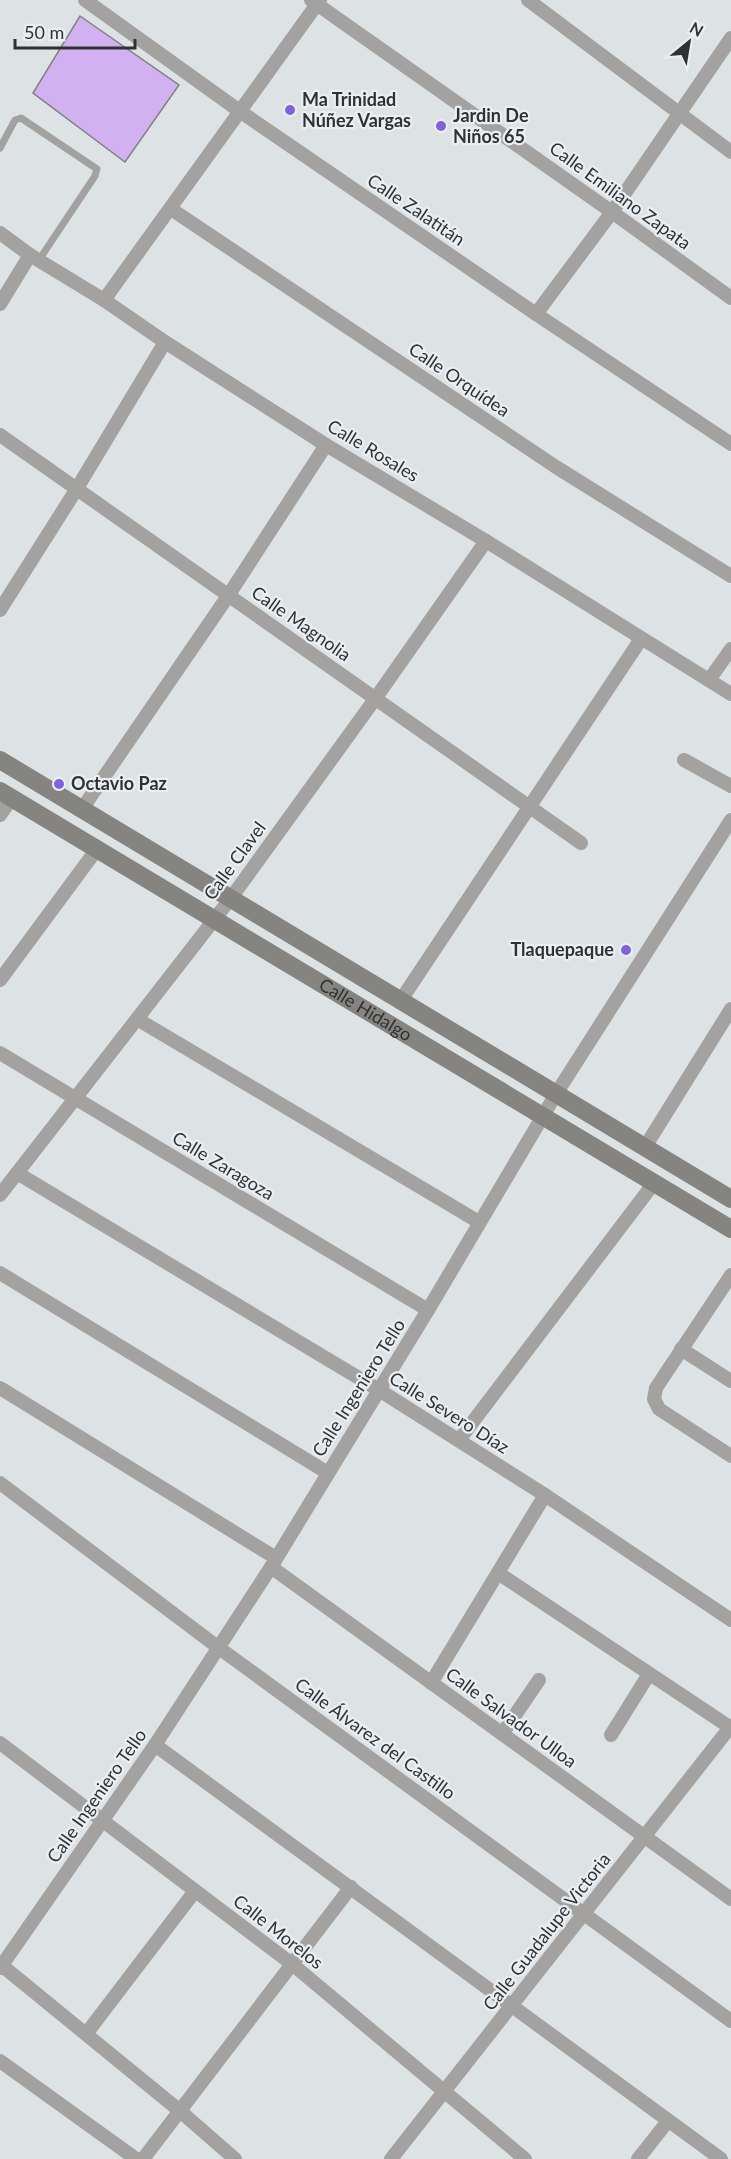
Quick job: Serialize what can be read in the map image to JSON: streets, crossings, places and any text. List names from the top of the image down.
{
  "streets": {
    "street": [
      "Calle Emiliano Zapata",
      "Calle Zalatitán",
      "Calle Orquídea",
      "Calle Rosales",
      "Calle Magnolia",
      "Calle Clavel",
      "Calle Hidalgo",
      "Calle Zaragoza",
      "Calle Ingeniero Tello",
      "Calle Severo Díaz",
      "Calle Salvador Ulloa",
      "Calle Álvarez del Castillo",
      "Calle Morelos",
      "Calle Guadalupe Victoria"
    ]
  },
  "crossings": [
    ["Calle Rosales", "Calle Clavel"],
    ["Calle Magnolia", "Calle Clavel"],
    ["Calle Clavel", "Calle Hidalgo"],
    ["Calle Clavel", "Calle Zaragoza"],
    ["Calle Clavel", "Calle Severo Díaz"],
    ["Calle Hidalgo", "Calle Ingeniero Tello"],
    ["Calle Zaragoza", "Calle Ingeniero Tello"],
    ["Calle Ingeniero Tello", "Calle Severo Díaz"],
    ["Calle Ingeniero Tello", "Calle Salvador Ulloa"],
    ["Calle Ingeniero Tello", "Calle Álvarez del Castillo"],
    ["Calle Ingeniero Tello", "Calle Morelos"],
    ["Calle Salvador Ulloa", "Calle Guadalupe Victoria"],
    ["Calle Álvarez del Castillo", "Calle Guadalupe Victoria"],
    ["Calle Morelos", "Calle Guadalupe Victoria"]
  ],
  "places": [
    "Ma Trinidad Núñez Vargas",
    "Jardin De Niños 65",
    "Octavio Paz",
    "Tlaquepaque"
  ],
  "scale_bar": "50 m",
  "north": "top right"
}
